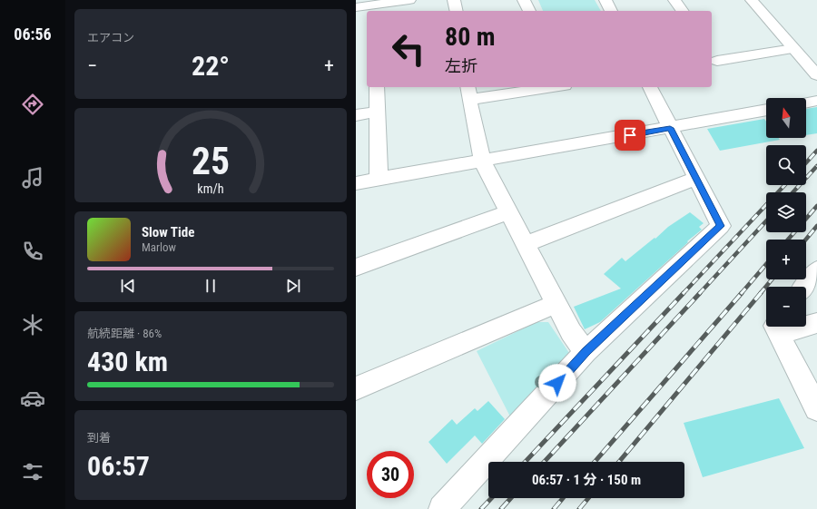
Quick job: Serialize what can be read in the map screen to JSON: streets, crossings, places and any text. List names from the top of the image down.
{
  "north": "top",
  "page": {
    "tabs": "06:56",
    "tile": [
      "エアコン",
      ["航続距離 · 86%", "430 km"],
      ["到着", "06:57"]
    ],
    "turn": ["80 m", "左折"],
    "heat": ["−", "22°", "+"],
    "map_buttons": ["+", "−"],
    "song": ["Slow Tide", "Marlow"],
    "limit": "30",
    "trip": "06:57 · 1 分 · 150 m",
    "gauge": ["25", "km/h"]
  }
}
